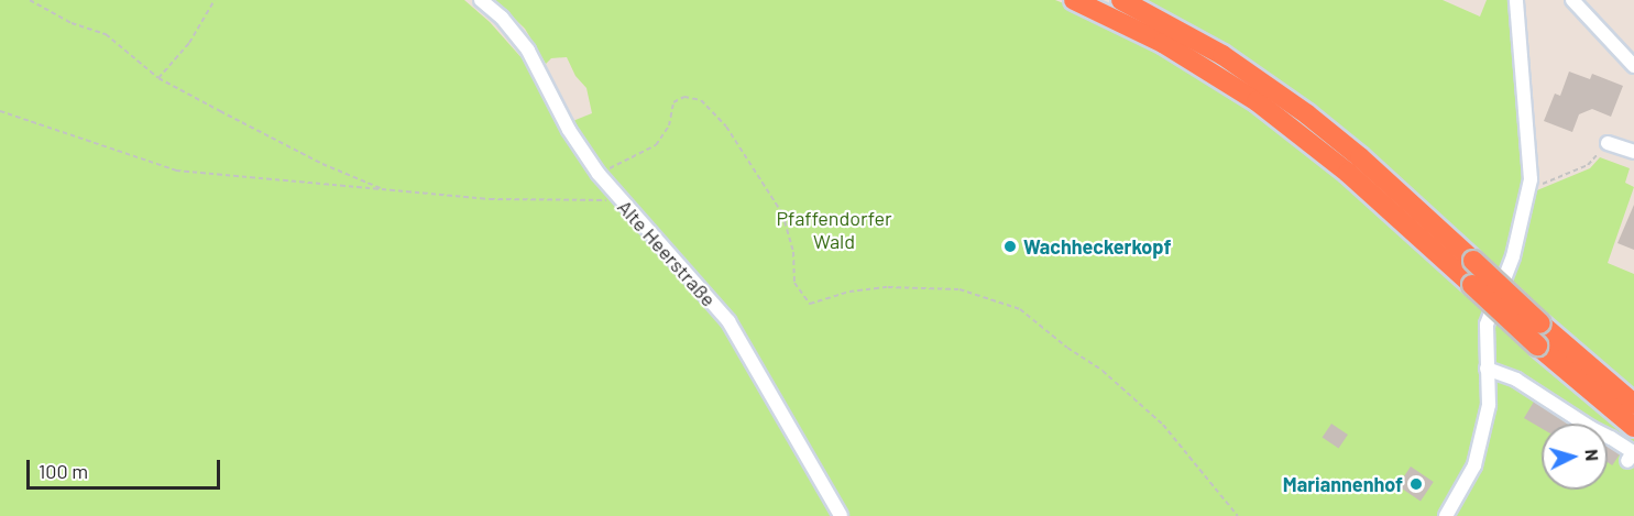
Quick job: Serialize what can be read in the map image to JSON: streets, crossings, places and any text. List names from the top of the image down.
{
  "streets": {
    "street": ["Alte Heerstraße"]
  },
  "parks": ["Pfaffendorfer Wald"],
  "places": ["Wachheckerkopf", "Mariannenhof"],
  "scale_bar": "100 m",
  "north": "right"
}
